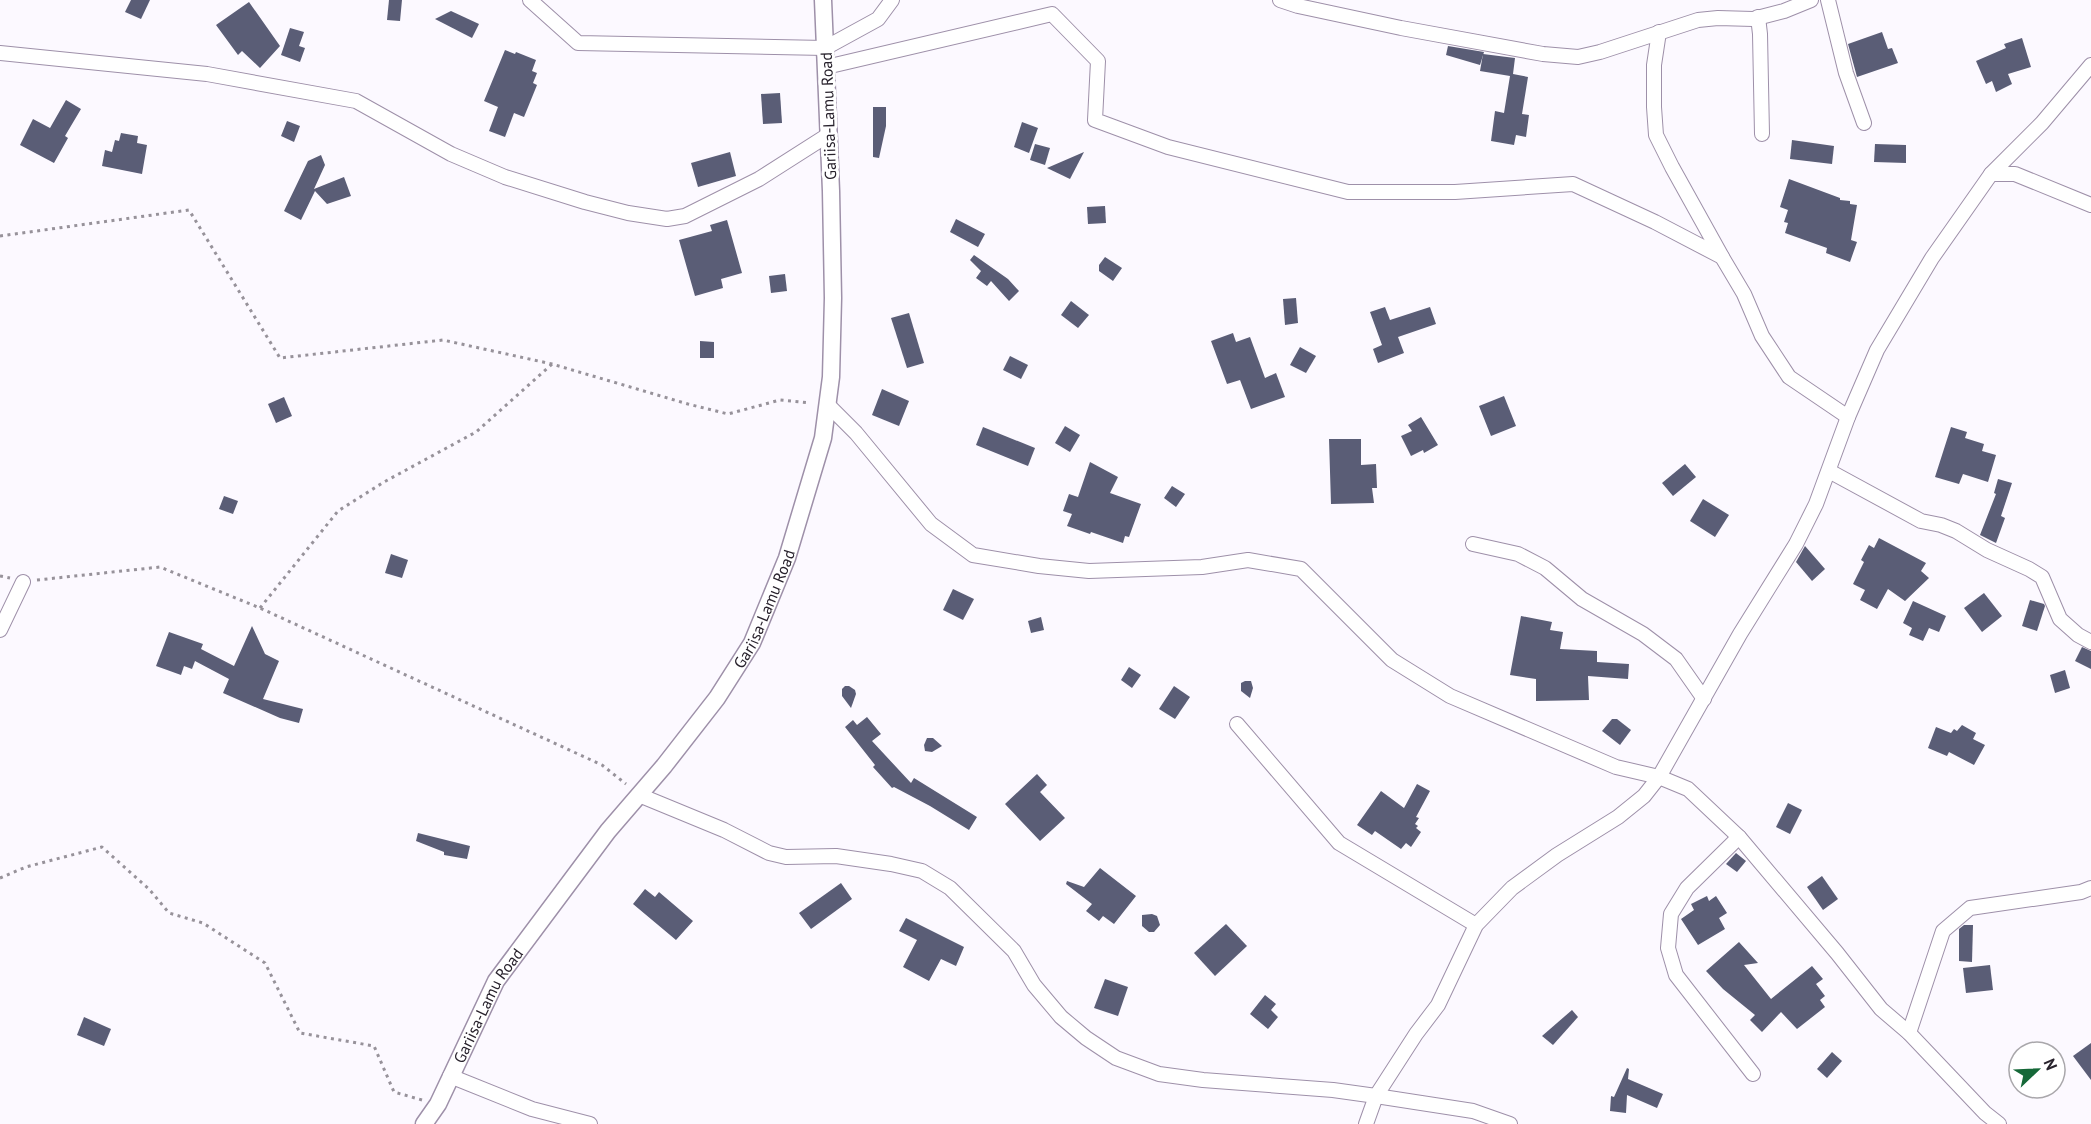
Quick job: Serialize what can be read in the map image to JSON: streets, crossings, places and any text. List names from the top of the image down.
{
  "streets": {
    "street": ["Gariisa-Lamu Road"]
  },
  "north": "top right"
}
